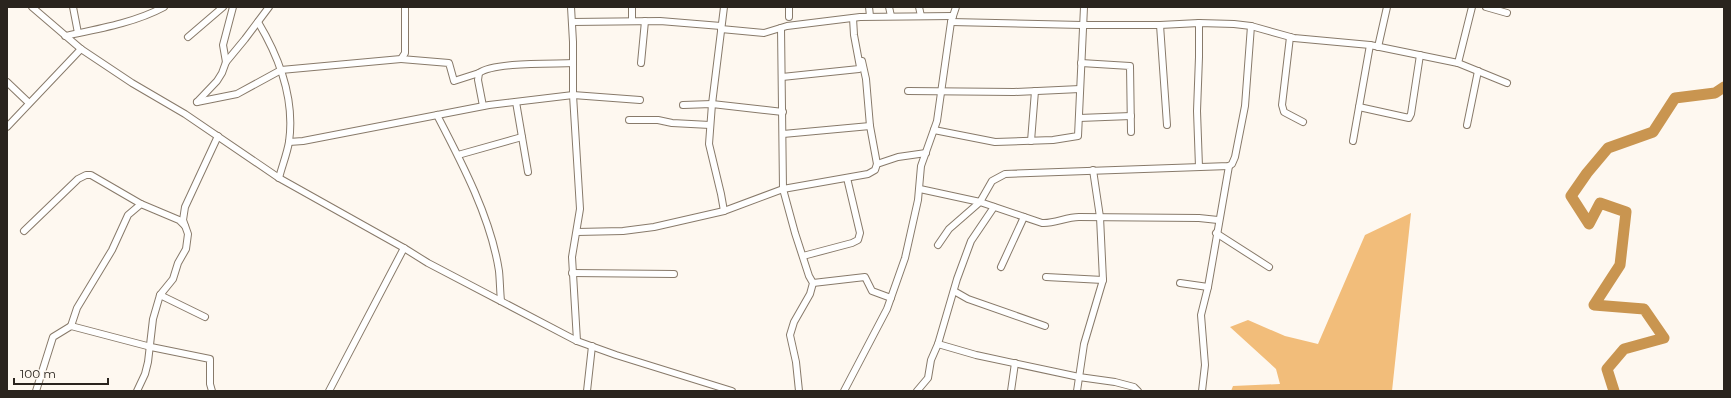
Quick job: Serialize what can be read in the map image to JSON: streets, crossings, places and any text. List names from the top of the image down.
{
  "scale_bar": "100 m"
}
